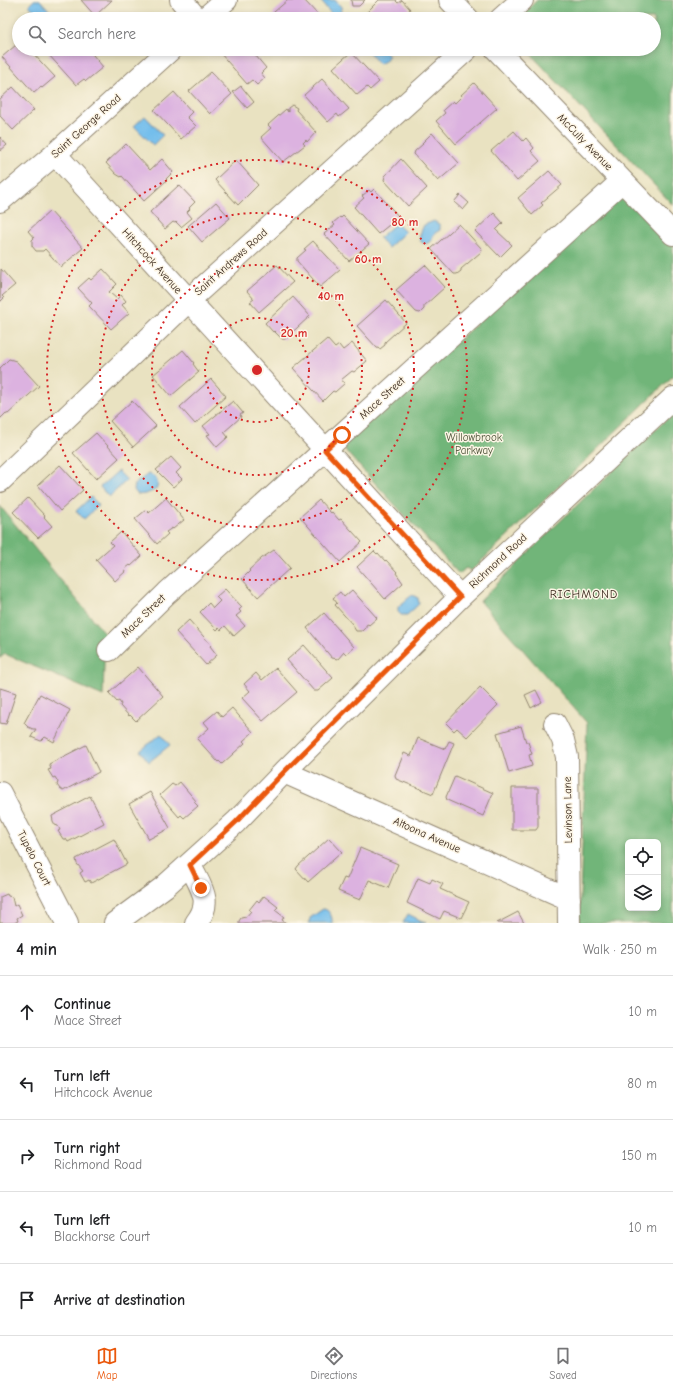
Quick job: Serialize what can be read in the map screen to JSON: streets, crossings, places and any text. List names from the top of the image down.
{
  "streets": {
    "street": [
      "Saint George Road",
      "McCully Avenue",
      "Hitchcock Avenue",
      "Saint Andrews Road",
      "Mace Street",
      "Richmond Road",
      "Levinson Lane",
      "Altoona Avenue",
      "Tupelo Court"
    ]
  },
  "crossings": [
    ["Saint George Road", "Hitchcock Avenue"],
    ["McCully Avenue", "Mace Street"],
    ["Hitchcock Avenue", "Saint Andrews Road"],
    ["Hitchcock Avenue", "Mace Street"],
    ["Hitchcock Avenue", "Richmond Road"],
    ["Richmond Road", "Altoona Avenue"],
    ["Levinson Lane", "Altoona Avenue"]
  ],
  "districts": ["RICHMOND"],
  "parks": ["Willowbrook Parkway"],
  "page": {
    "search": "Search here",
    "heading": ["4 min", "Walk · 250 m"],
    "list": [
      ["Continue", "Mace Street", "10 m"],
      ["Turn left", "Hitchcock Avenue", "80 m"],
      ["Turn right", "Richmond Road", "150 m"],
      ["Turn left", "Blackhorse Court", "10 m"],
      "Arrive at destination"
    ],
    "nav": ["Map", "Directions", "Saved"]
  },
  "rings": [
    "80 m",
    "60 m",
    "40 m",
    "20 m"
  ]
}
